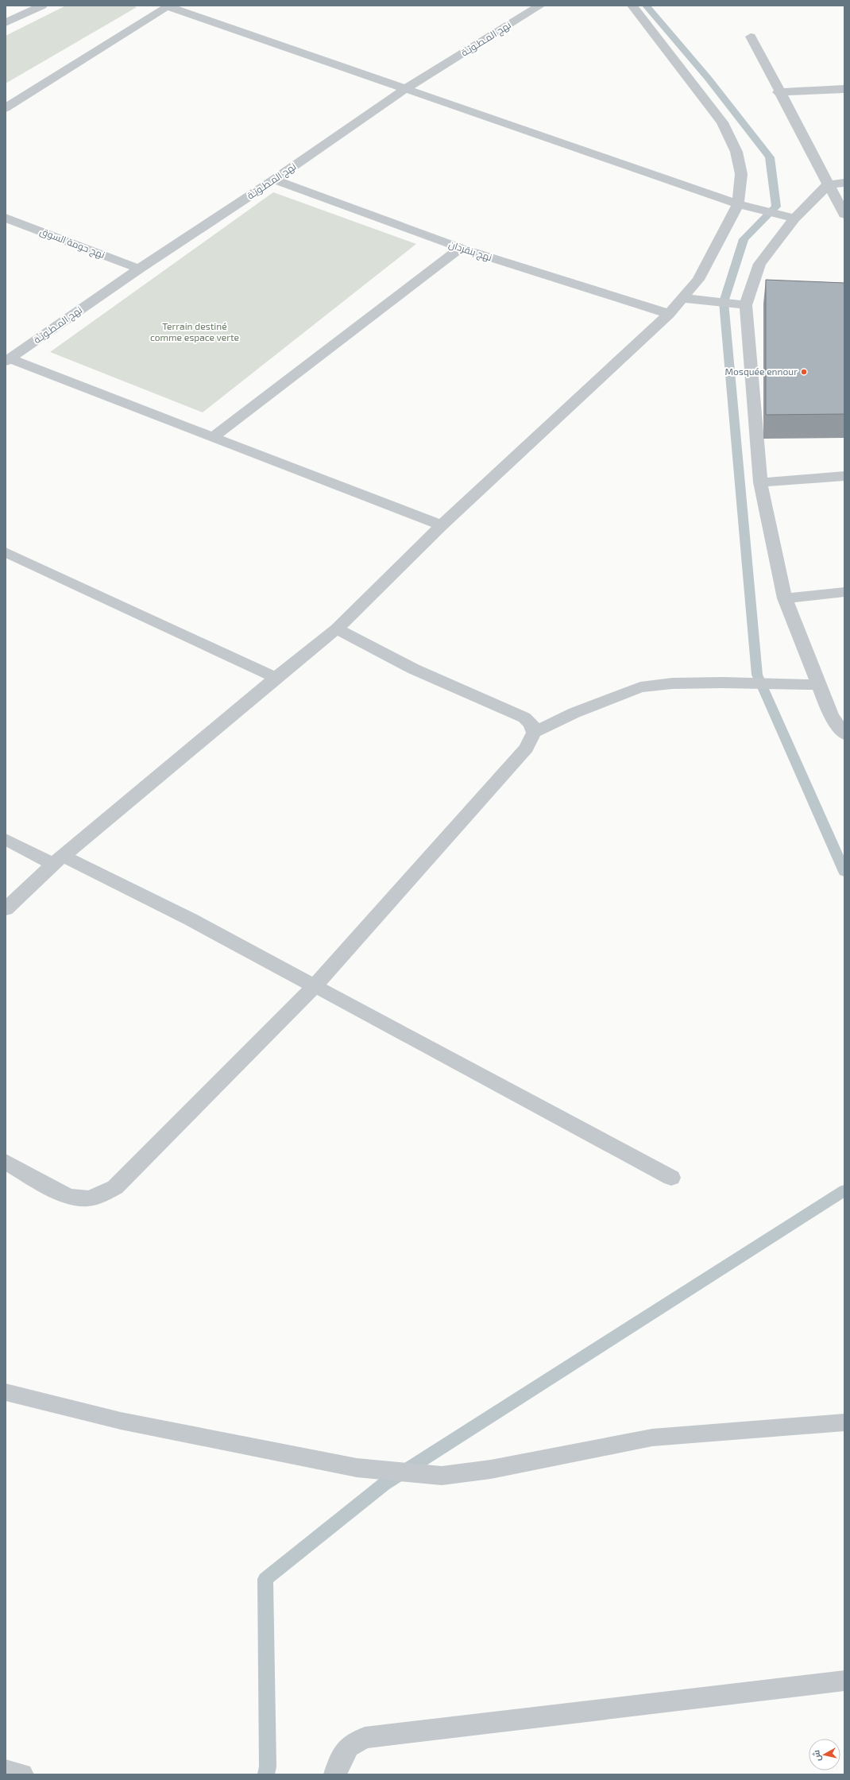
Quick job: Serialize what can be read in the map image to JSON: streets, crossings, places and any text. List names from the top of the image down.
{
  "streets": {
    "street": ["نهج المـطـويّـة", "نهج حومة السوق", "نهج بنقردان"]
  },
  "crossings": [
    ["نهج المـطـويّـة", "نهج حومة السوق"],
    ["نهج المـطـويّـة", "نهج بنقردان"]
  ],
  "parks": ["Terrain destiné comme espace verte"],
  "places": ["Mosquée ennour"],
  "north": "left"
}
